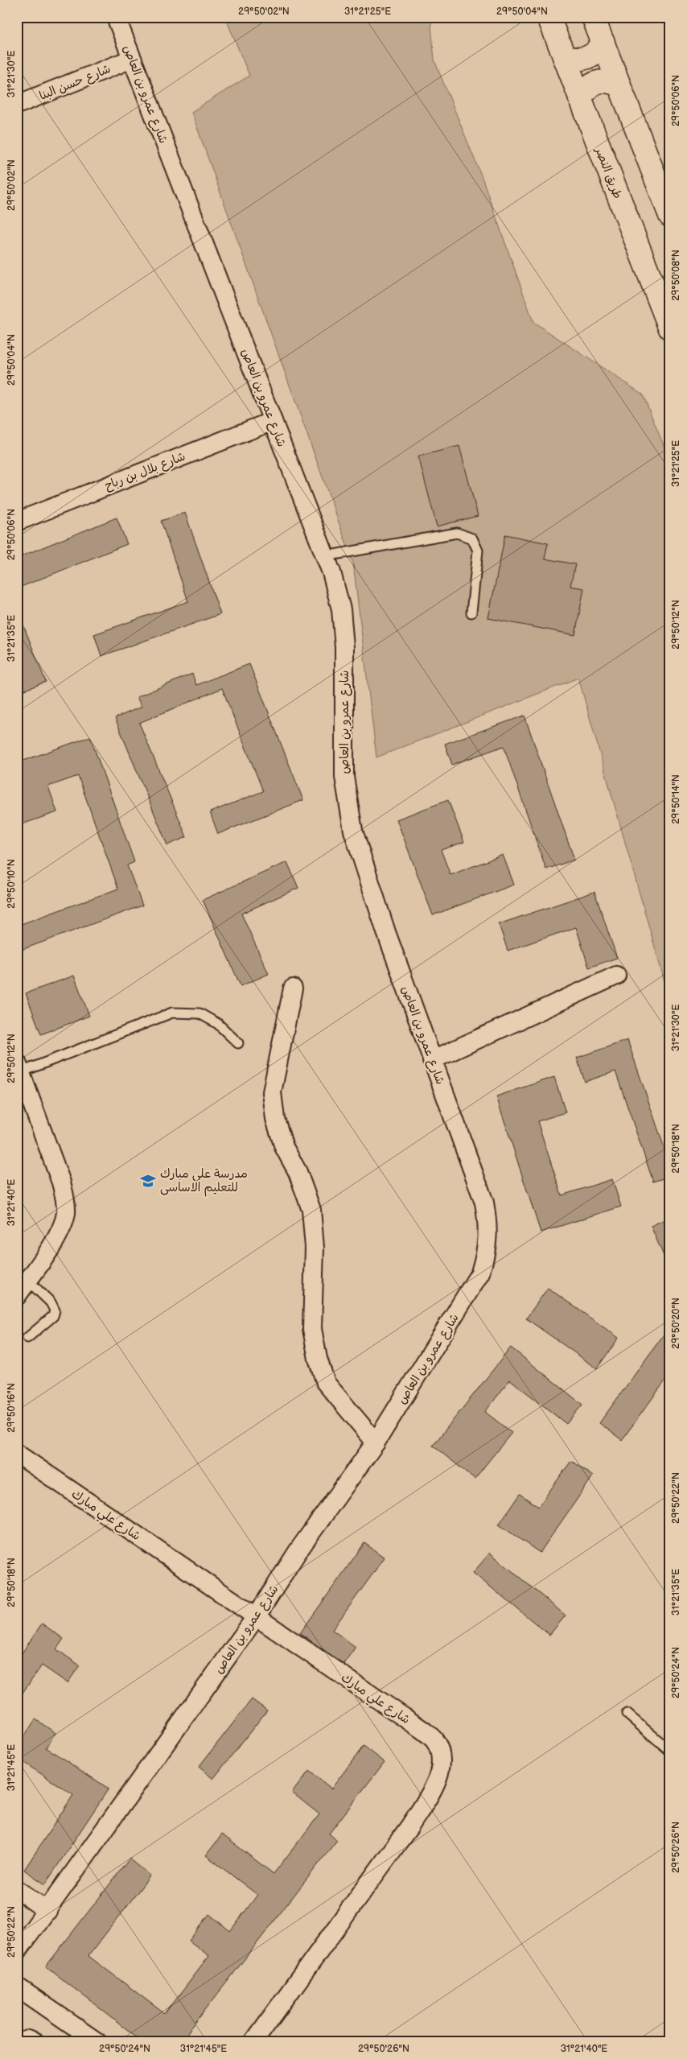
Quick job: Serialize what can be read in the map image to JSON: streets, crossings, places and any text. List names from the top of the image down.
{
  "streets": {
    "highway": ["طريق النصر"],
    "street": [
      "شارع حسن البنا",
      "شارع عمرو بن العاص",
      "شارع بلال بن رباح",
      "شارع علي مبارك"
    ]
  },
  "crossings": [
    ["شارع حسن البنا", "شارع عمرو بن العاص"],
    ["شارع عمرو بن العاص", "شارع بلال بن رباح"],
    ["شارع عمرو بن العاص", "شارع علي مبارك"]
  ],
  "places": {
    "school or university": ["مدرسة على مبارك للتعليم الاساسى"]
  },
  "coordinates": [
    "29°50'02\"N",
    "31°21'25\"E",
    "29°50'04\"N",
    "31°21'30\"E",
    "29°50'06\"N",
    "29°50'08\"N",
    "29°50'12\"N",
    "31°21'35\"E",
    "29°50'14\"N",
    "29°50'10\"N",
    "29°50'18\"N",
    "31°21'40\"E",
    "29°50'20\"N",
    "29°50'16\"N",
    "29°50'22\"N",
    "29°50'24\"N",
    "31°21'45\"E",
    "29°50'26\"N"
  ]
}
